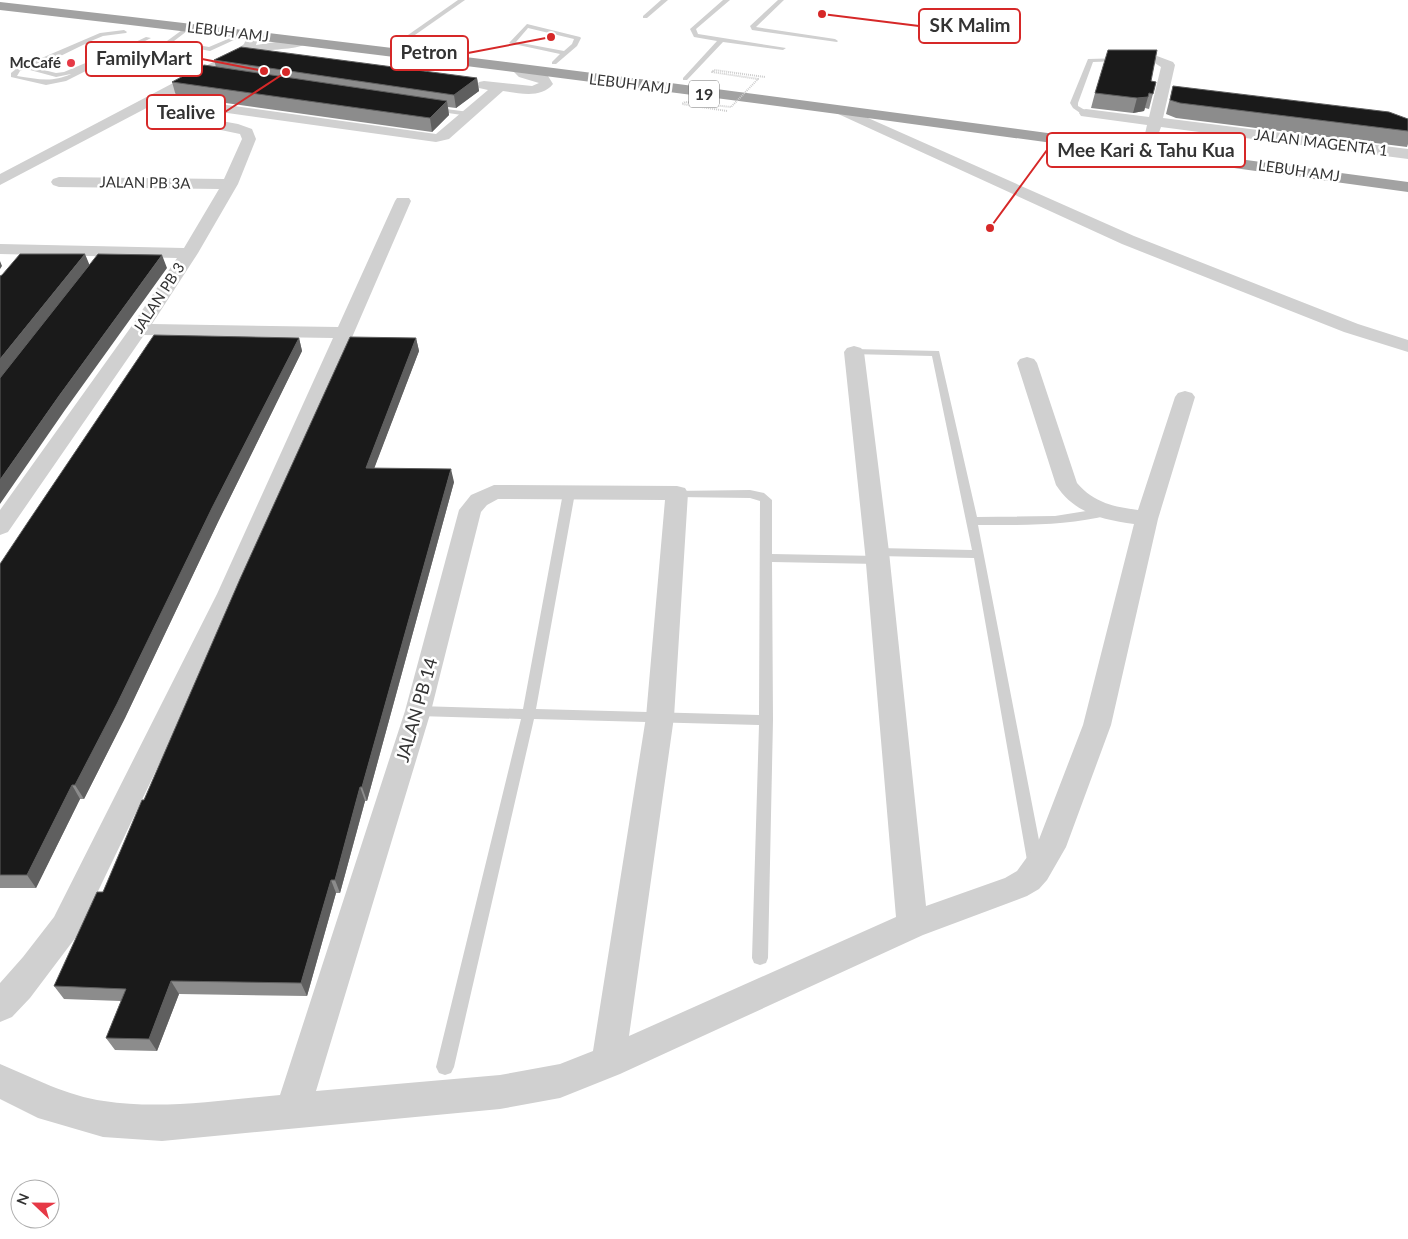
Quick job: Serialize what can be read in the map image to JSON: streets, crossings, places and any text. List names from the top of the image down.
{
  "streets": {
    "highway": ["LEBUH AMJ", "19"],
    "street": [
      "JALAN MAGENTA 1",
      "JALAN PB 3A",
      "JALAN PB 3",
      "JALAN PB 14"
    ]
  },
  "crossings": [
    ["JALAN PB 3A", "JALAN PB 3"]
  ],
  "places": [
    "SK Malim",
    "Petron",
    "McCafé",
    "FamilyMart",
    "Tealive",
    "Mee Kari & Tahu Kua"
  ],
  "north": "left"
}
